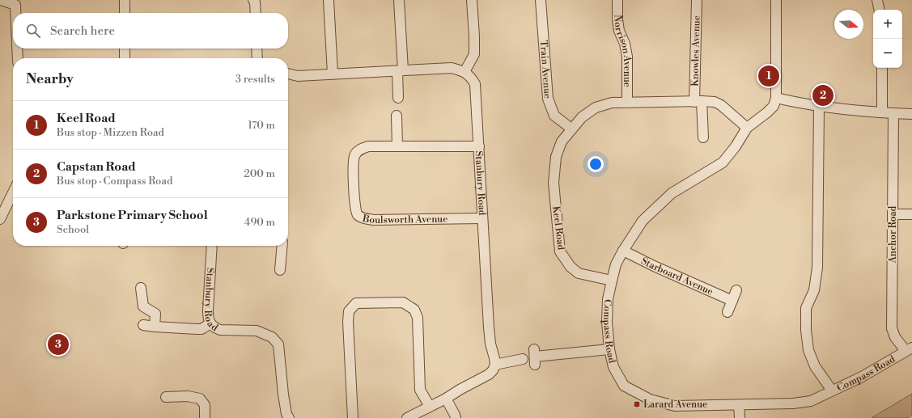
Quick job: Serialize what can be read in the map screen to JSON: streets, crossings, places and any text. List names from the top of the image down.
{
  "streets": {
    "street": [
      "Norrison Avenue",
      "Knowles Avenue",
      "Train Avenue",
      "Stanbury Road",
      "Boulsworth Avenue",
      "Keel Road",
      "Anchor Road",
      "Starboard Avenue",
      "Compass Road"
    ]
  },
  "crossings": [
    ["Norrison Avenue", "Keel Road"],
    ["Knowles Avenue", "Keel Road"],
    ["Train Avenue", "Keel Road"],
    ["Stanbury Road", "Boulsworth Avenue"],
    ["Keel Road", "Compass Road"],
    ["Anchor Road", "Compass Road"],
    ["Starboard Avenue", "Compass Road"]
  ],
  "places": {
    "transit": ["Larard Avenue"]
  },
  "north": "right",
  "page": {
    "map_buttons": ["+", "−"],
    "search": "Search here",
    "heading": ["Nearby", "3 results"],
    "pins": ["1", "2", "3"],
    "list": [
      {
        "mark": "1",
        "name": "Keel Road",
        "note": "Bus stop · Mizzen Road",
        "value": "170 m"
      },
      {
        "mark": "2",
        "name": "Capstan Road",
        "note": "Bus stop · Compass Road",
        "value": "200 m"
      },
      {
        "mark": "3",
        "name": "Parkstone Primary School",
        "note": "School",
        "value": "490 m"
      }
    ]
  }
}
